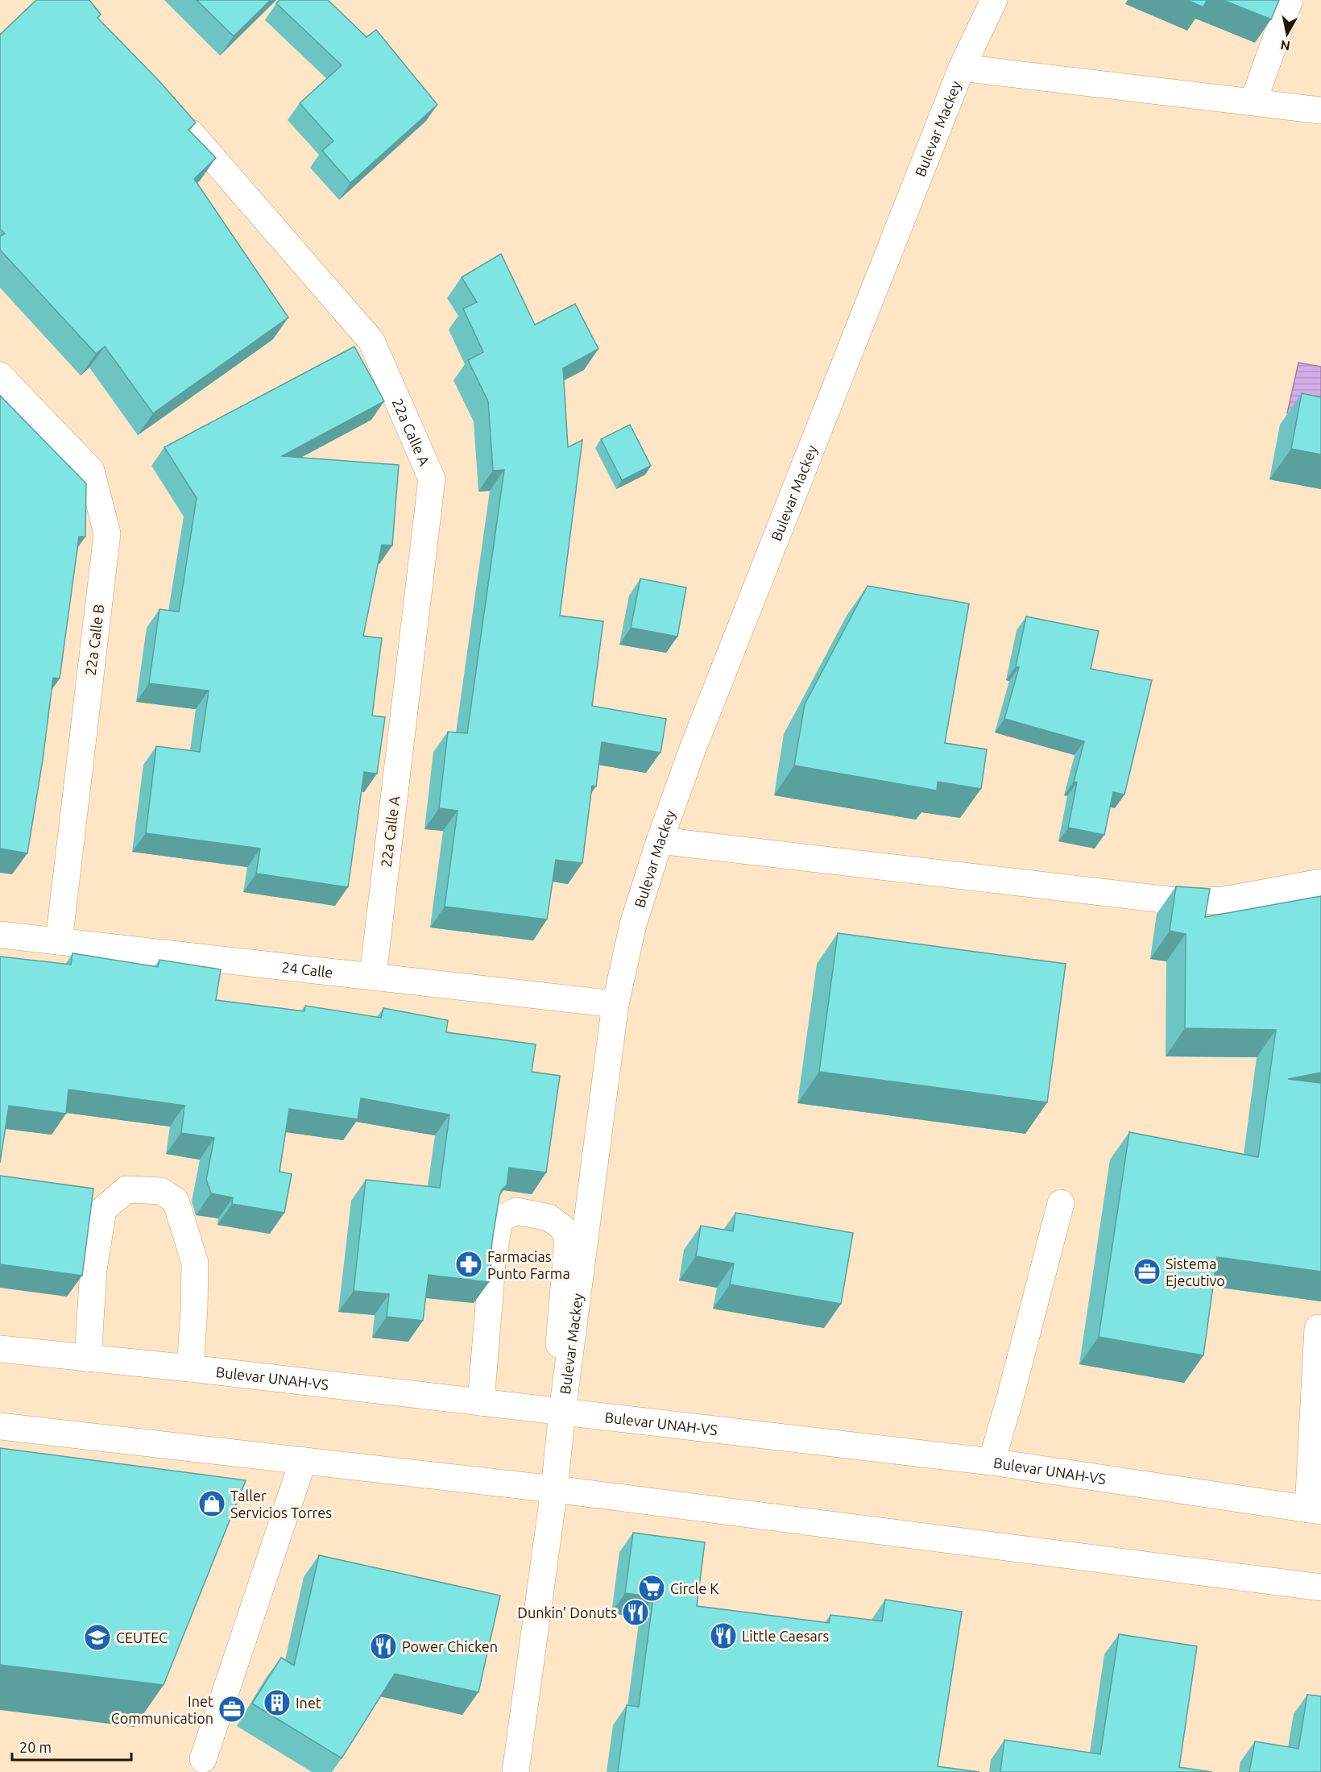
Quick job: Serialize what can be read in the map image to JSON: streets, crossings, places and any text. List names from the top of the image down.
{
  "streets": {
    "main road": [
      "Bulevar Mackey",
      "22a Calle A",
      "22a Calle B",
      "24 Calle",
      "Bulevar UNAH-VS"
    ]
  },
  "crossings": [
    ["Bulevar Mackey", "24 Calle"],
    ["Bulevar Mackey", "Bulevar UNAH-VS"],
    ["22a Calle A", "24 Calle"],
    ["22a Calle B", "24 Calle"]
  ],
  "places": {
    "pharmacy": ["Farmacias Punto Farma"],
    "office": ["Sistema Ejecutivo", "Inet Communication"],
    "shop": ["Taller Servicios Torres"],
    "supermarket": ["Circle K"],
    "restaurant": ["Dunkin' Donuts", "Little Caesars", "Power Chicken"],
    "school or university": ["CEUTEC"],
    "building": ["Inet"]
  },
  "scale_bar": "20 m",
  "north": "bottom"
}
